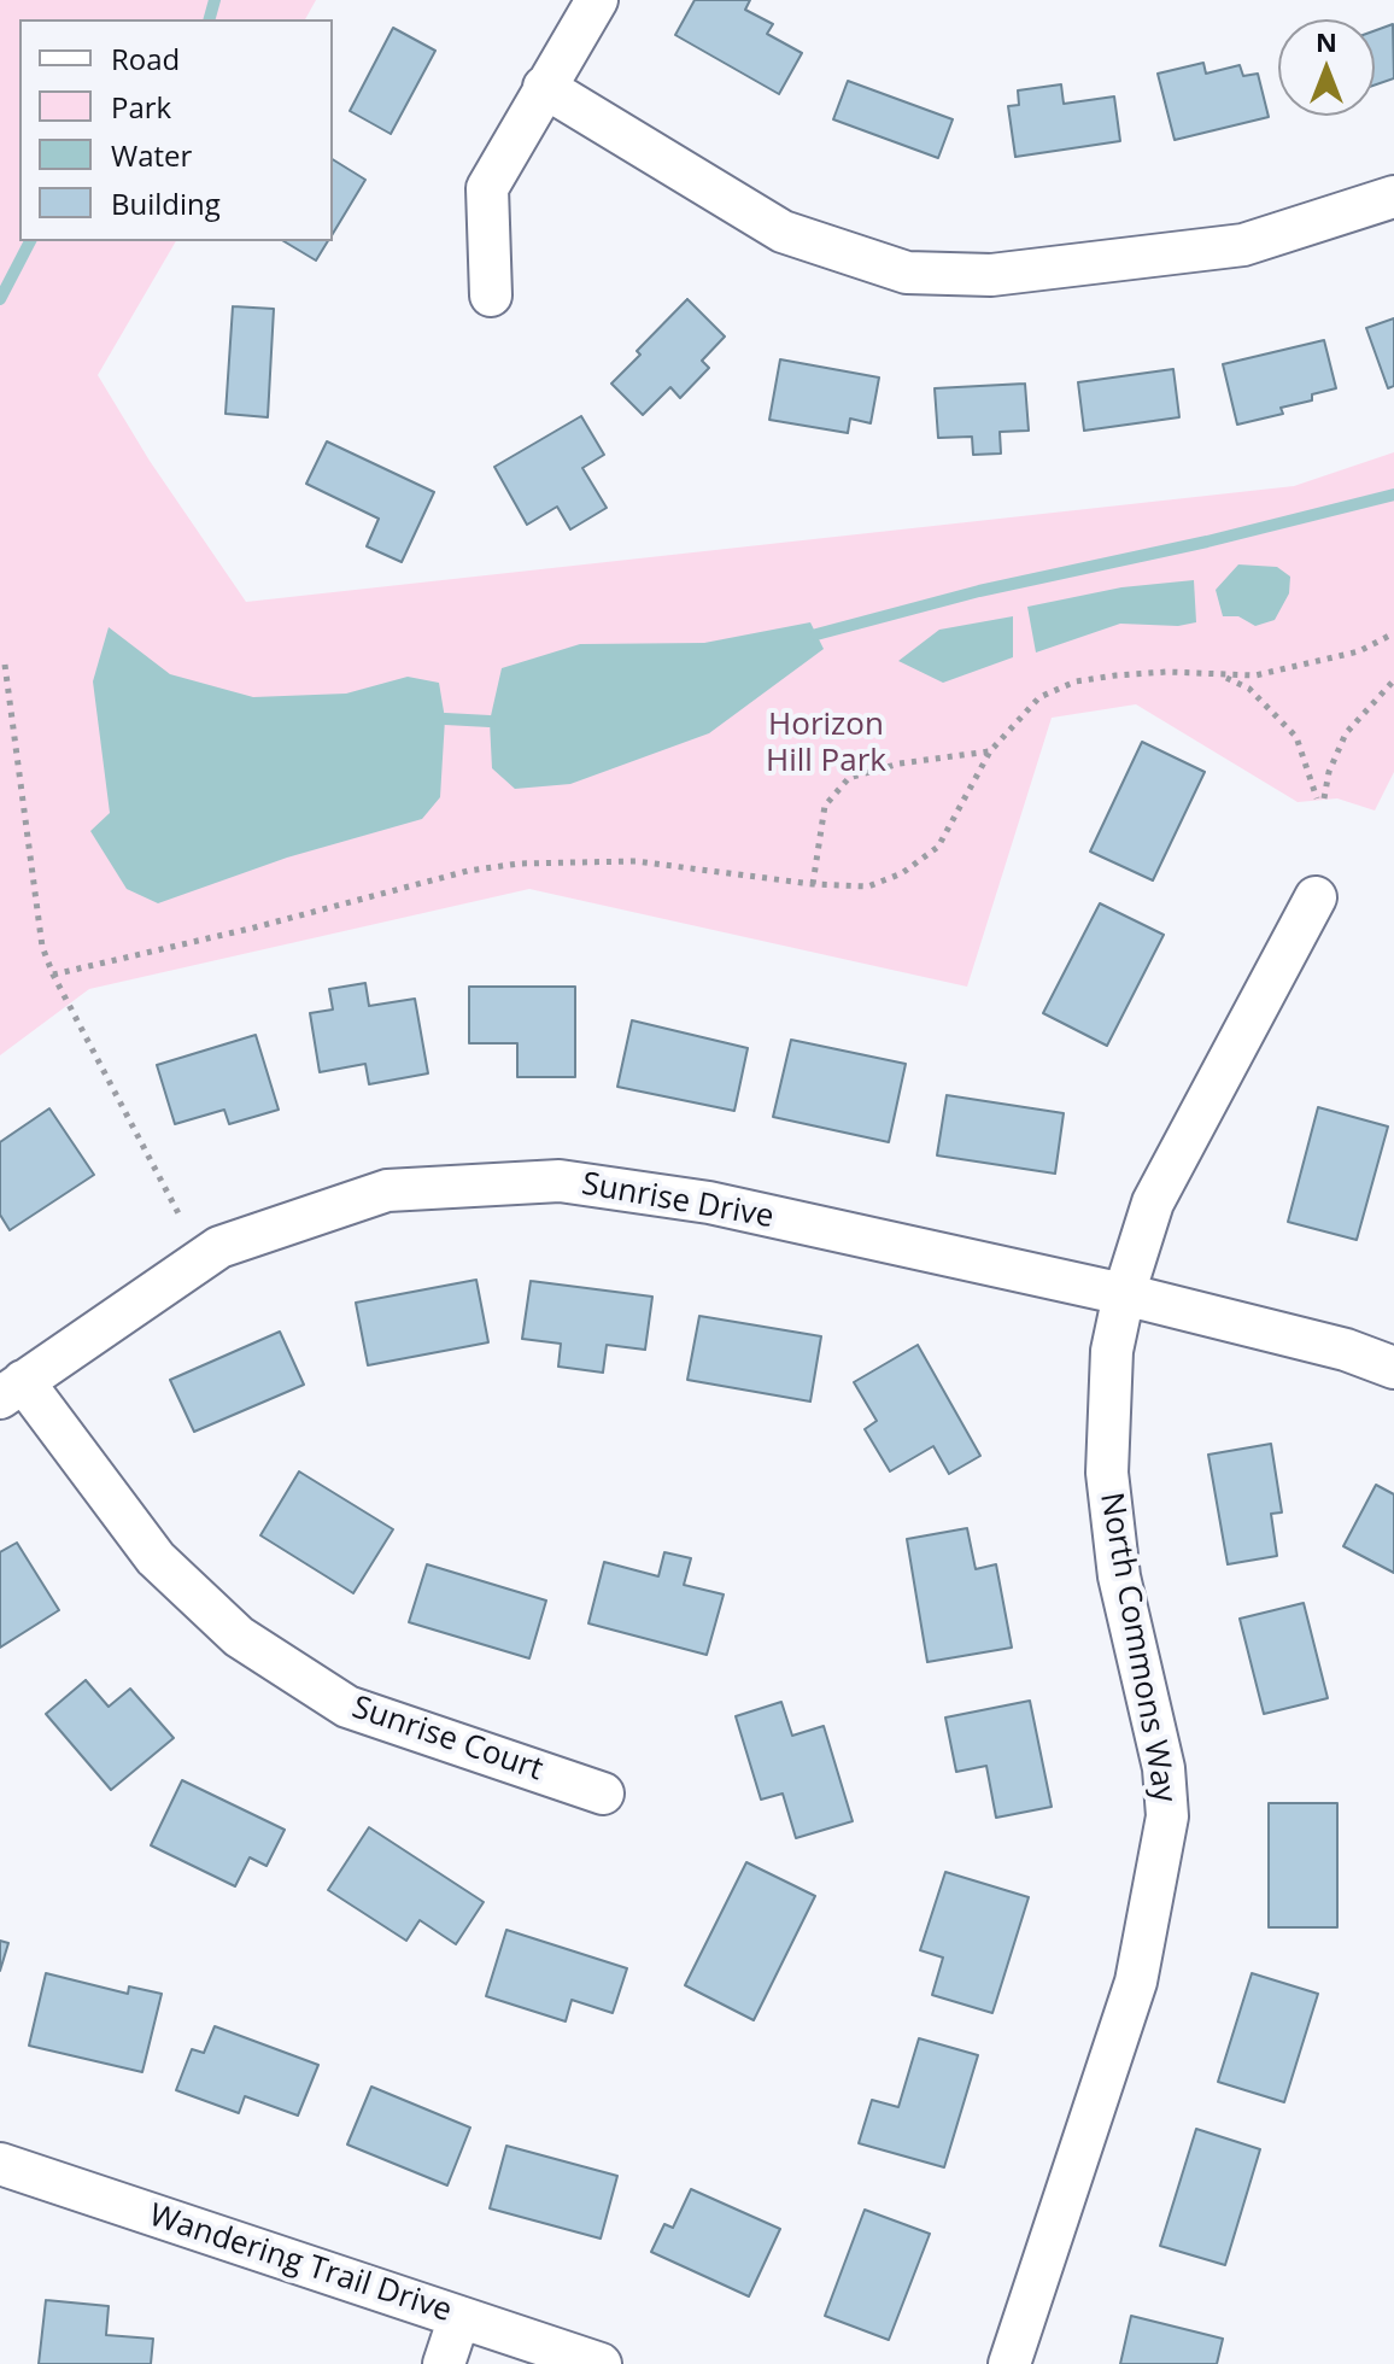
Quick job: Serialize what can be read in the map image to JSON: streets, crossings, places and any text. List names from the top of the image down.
{
  "streets": {
    "street": [
      "Sunrise Drive",
      "North Commons Way",
      "Sunrise Court",
      "Wandering Trail Drive"
    ]
  },
  "crossings": [
    ["Sunrise Drive", "North Commons Way"],
    ["Sunrise Drive", "Sunrise Court"]
  ],
  "parks": ["Horizon Hill Park"],
  "legend": [
    "Road",
    "Park",
    "Water",
    "Building"
  ],
  "north": "top"
}
